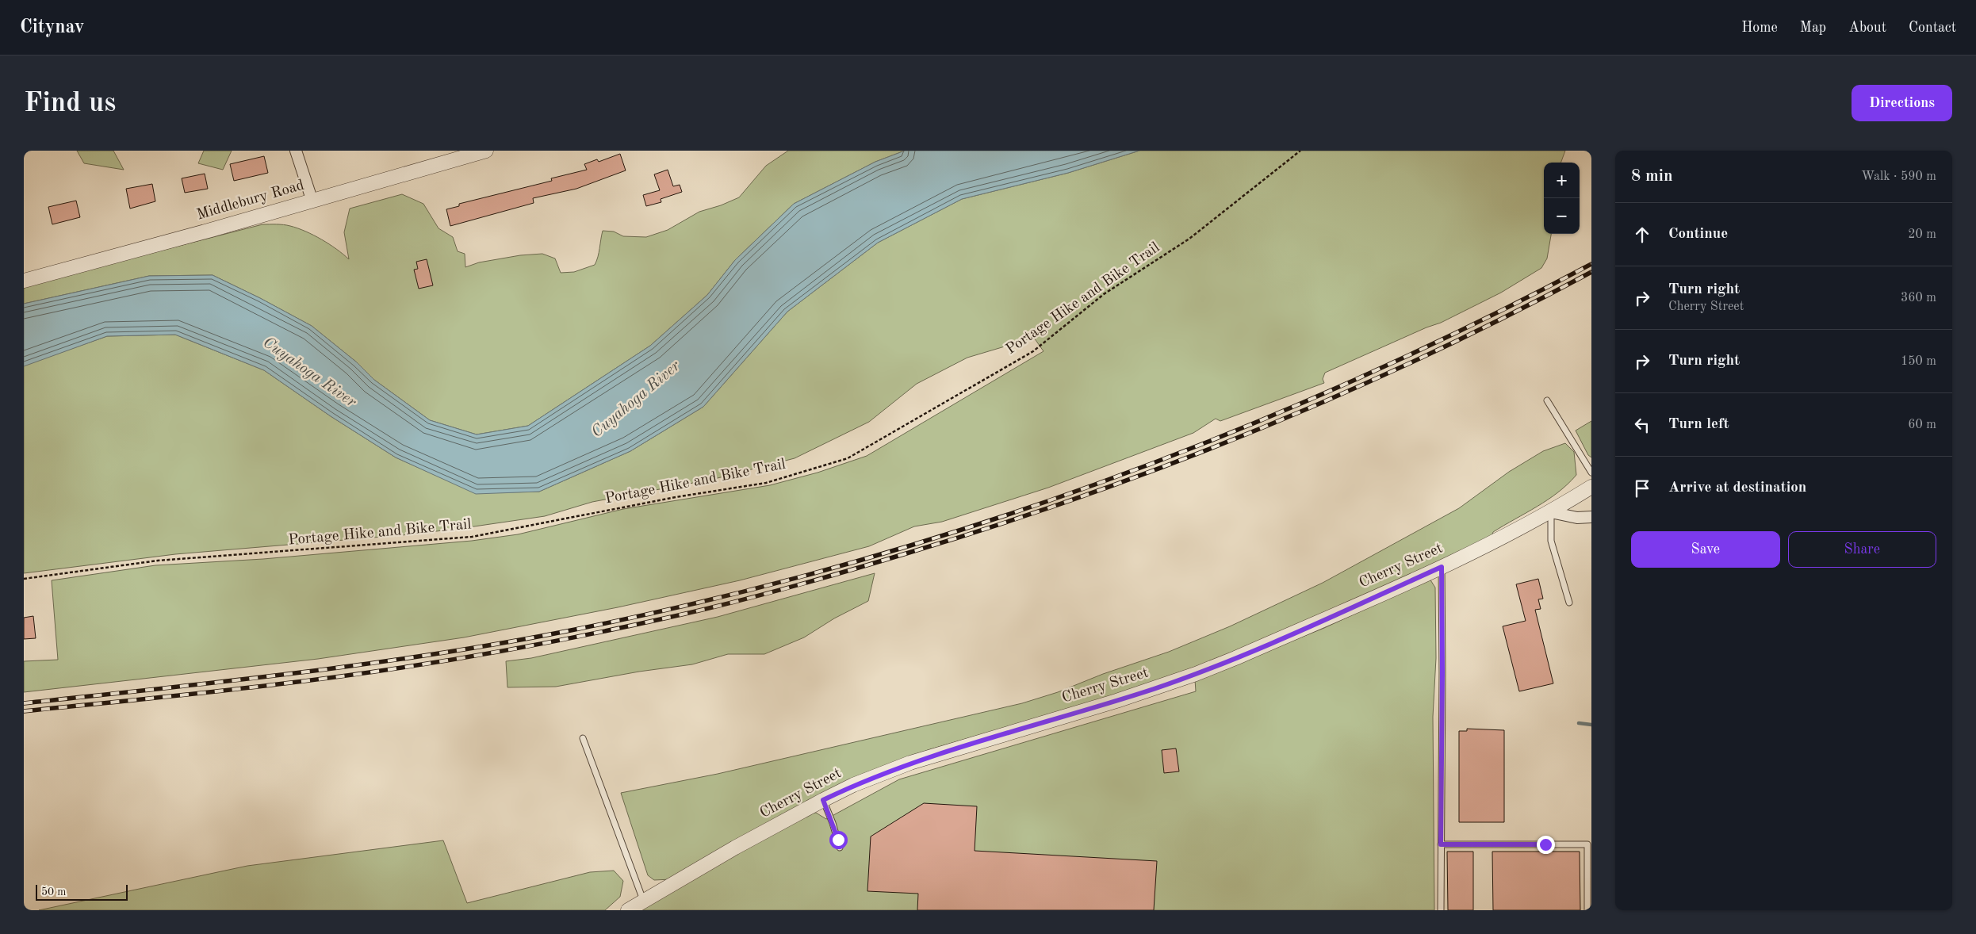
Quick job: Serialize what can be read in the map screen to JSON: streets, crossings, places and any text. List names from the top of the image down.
{
  "streets": {
    "street": ["Middlebury Road", "Cherry Street"],
    "path": ["Portage Hike and Bike Trail"]
  },
  "water": ["Cuyahoga River"],
  "scale_bar": "50 m",
  "page": {
    "header": "Citynav",
    "nav": [
      "Home",
      "Map",
      "About",
      "Contact"
    ],
    "buttons": [
      "Directions",
      ["Save", "Share"]
    ],
    "title": "Find us",
    "heading": ["8 min", "Walk · 590 m"],
    "map_buttons": ["+", "−"],
    "list": [
      ["Continue", "20 m"],
      ["Turn right", "Cherry Street", "360 m"],
      ["Turn right", "150 m"],
      ["Turn left", "60 m"],
      "Arrive at destination"
    ],
    "scale": "50 m"
  }
}
